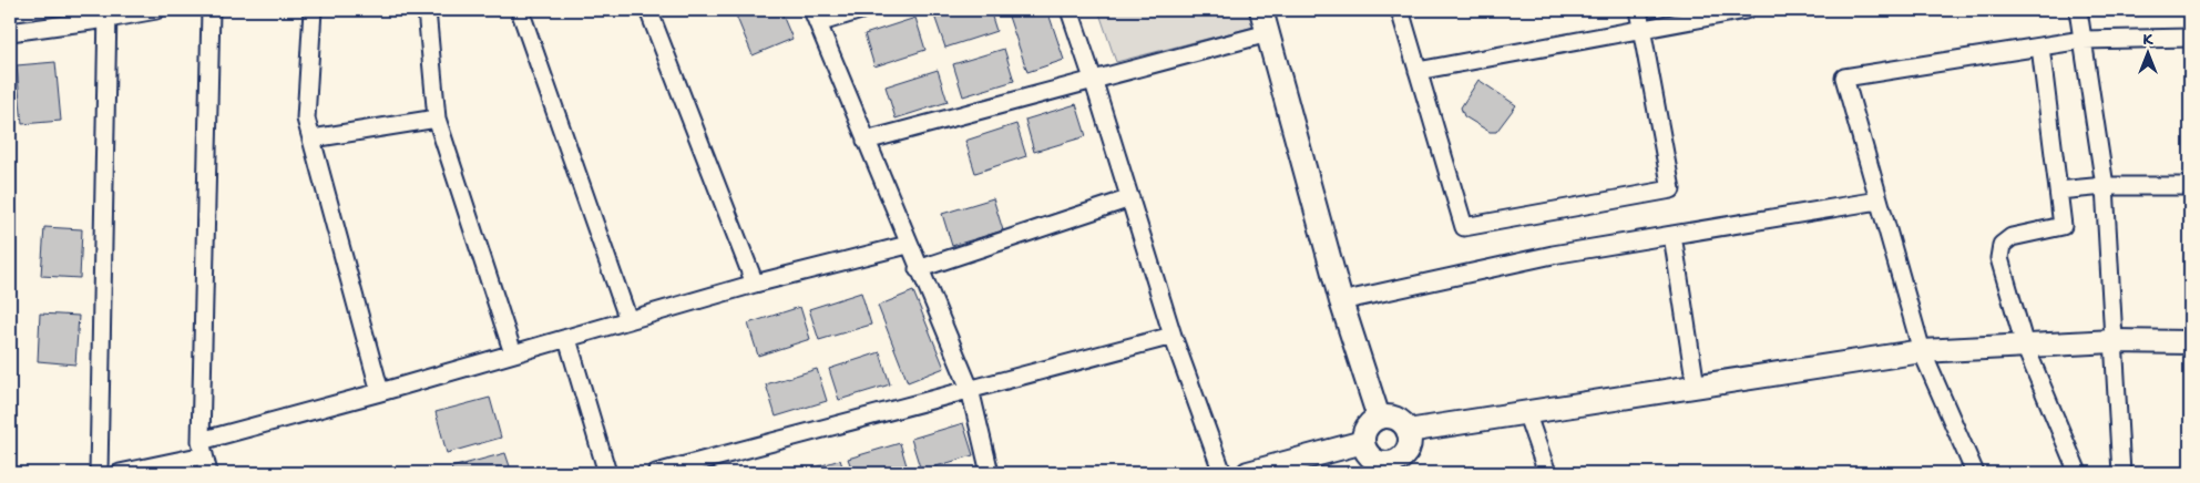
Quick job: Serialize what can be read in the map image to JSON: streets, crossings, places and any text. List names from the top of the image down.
{
  "north": "top"
}
